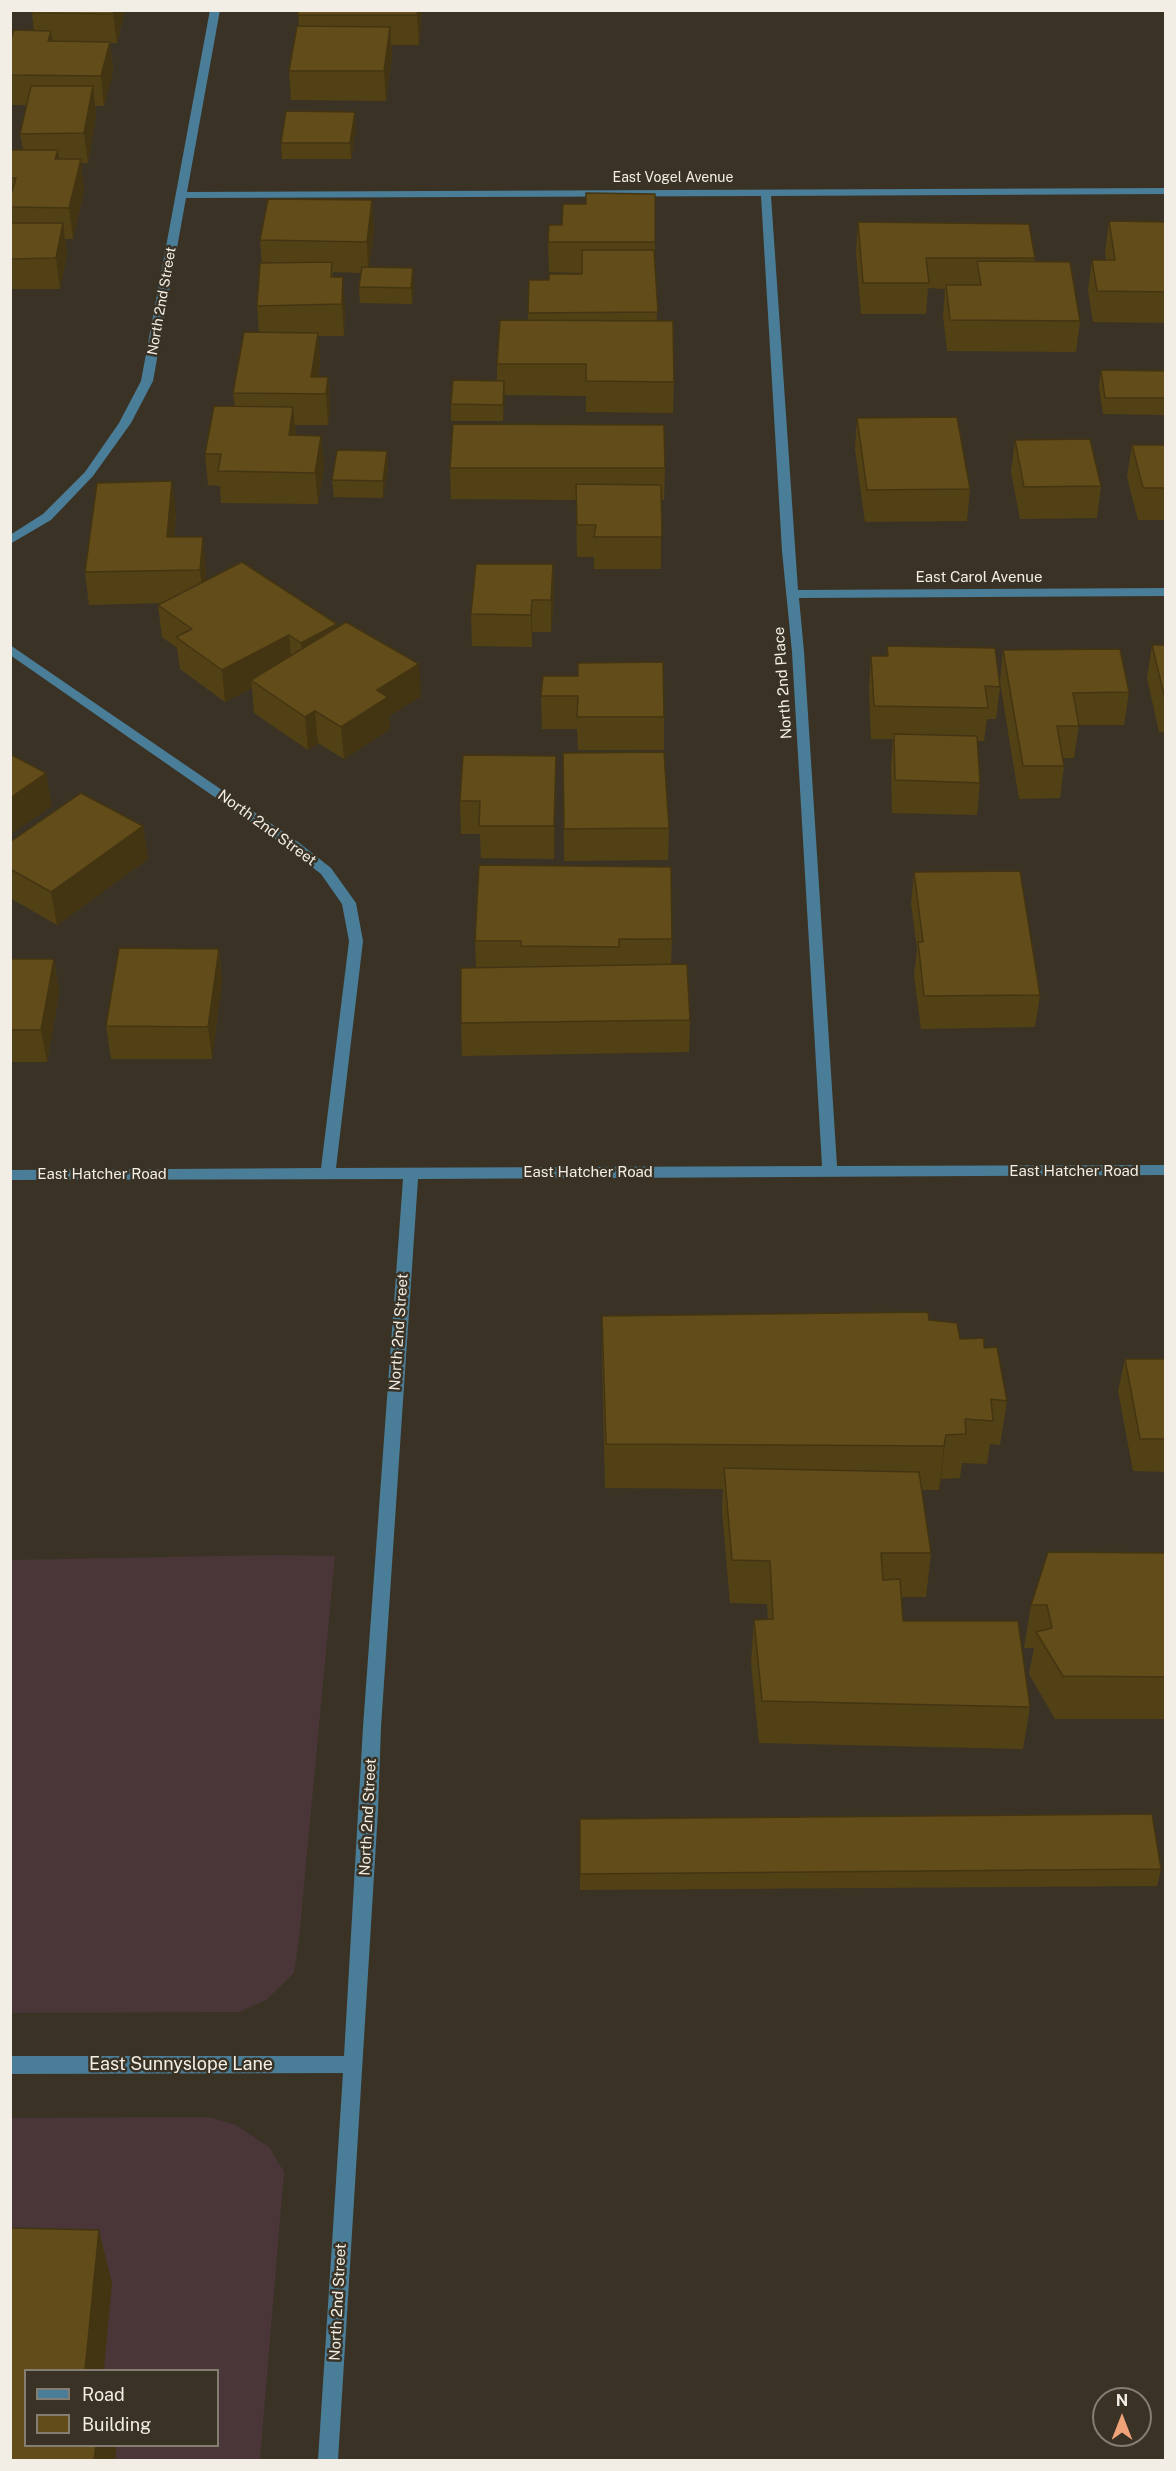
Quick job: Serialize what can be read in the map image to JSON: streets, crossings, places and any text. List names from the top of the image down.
{
  "streets": {
    "street": [
      "East Vogel Avenue",
      "North 2nd Street",
      "East Carol Avenue",
      "North 2nd Place",
      "East Hatcher Road",
      "East Sunnyslope Lane"
    ]
  },
  "crossings": [
    ["East Vogel Avenue", "North 2nd Street"],
    ["East Vogel Avenue", "North 2nd Place"],
    ["North 2nd Street", "East Hatcher Road"],
    ["North 2nd Street", "East Sunnyslope Lane"],
    ["East Carol Avenue", "North 2nd Place"],
    ["North 2nd Place", "East Hatcher Road"]
  ],
  "legend": ["Road", "Building"],
  "north": "top"
}
